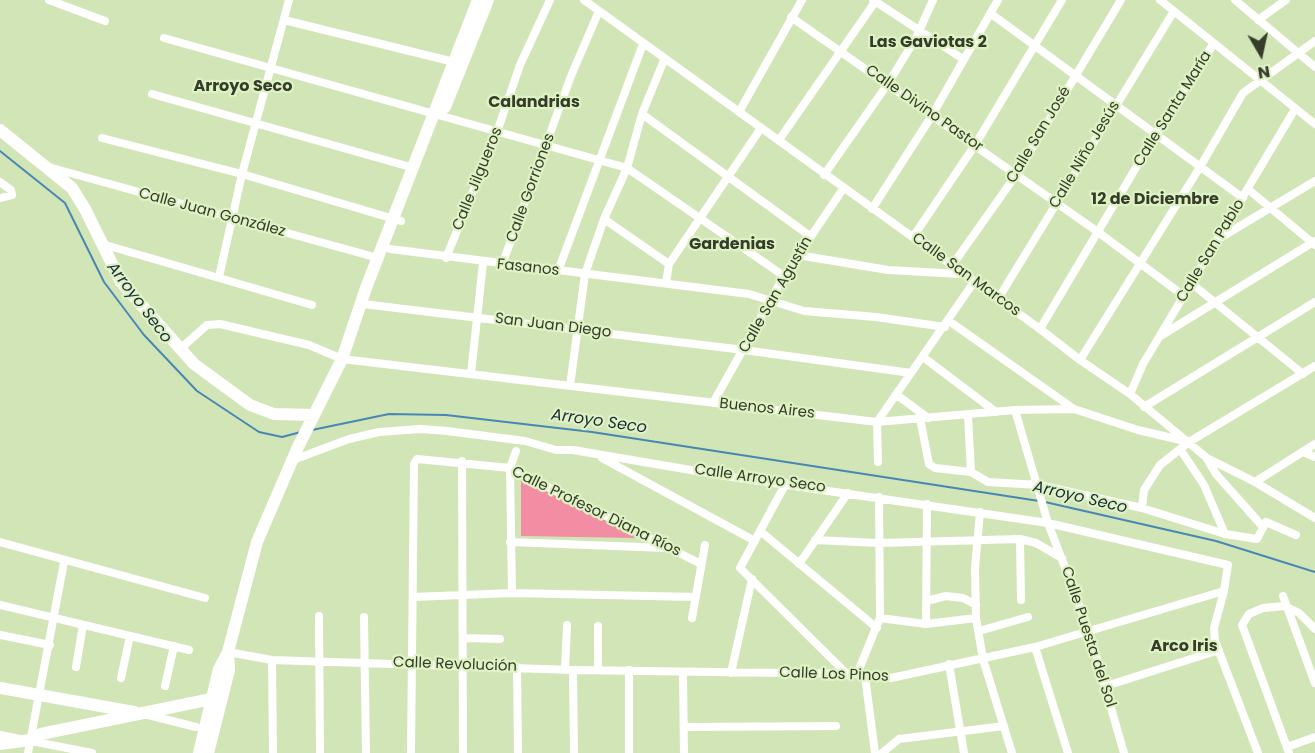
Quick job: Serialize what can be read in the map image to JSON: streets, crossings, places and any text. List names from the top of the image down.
{
  "streets": {
    "street": [
      "Calle Divino Pastor",
      "Calle Santa María",
      "Calle San José",
      "Calle Niño Jesús",
      "Calle Jilgueros",
      "Calle Gorriones",
      "Calle Juan González",
      "Calle San Pablo",
      "Fasanos",
      "Calle San Marcos",
      "Calle San Agustín",
      "San Juan Diego",
      "Buenos Aires",
      "Calle Arroyo Seco",
      "Calle Profesor Diana Ríos",
      "Calle Puesta del Sol",
      "Calle Revolución",
      "Calle Los Pinos"
    ]
  },
  "crossings": [
    ["Calle Divino Pastor", "Calle Santa María"],
    ["Calle Divino Pastor", "Calle San José"],
    ["Calle Divino Pastor", "Calle Niño Jesús"],
    ["Calle Divino Pastor", "Calle San Pablo"],
    ["Calle Santa María", "Calle San Marcos"],
    ["Calle San José", "Calle San Marcos"],
    ["Calle Niño Jesús", "Calle San Marcos"],
    ["Calle Jilgueros", "Fasanos"],
    ["Calle Gorriones", "Fasanos"],
    ["Calle Gorriones", "Calle San Marcos"],
    ["Calle San Pablo", "Calle San Marcos"],
    ["Fasanos", "Calle San Agustín"],
    ["Calle San Marcos", "Calle San Agustín"],
    ["Calle San Marcos", "Buenos Aires"],
    ["Calle San Agustín", "San Juan Diego"],
    ["Calle San Agustín", "Buenos Aires"],
    ["Buenos Aires", "Calle Puesta del Sol"],
    ["Calle Arroyo Seco", "Calle Puesta del Sol"],
    ["Calle Arroyo Seco", "Calle Los Pinos"],
    ["Calle Puesta del Sol", "Calle Los Pinos"],
    ["Calle Revolución", "Calle Los Pinos"]
  ],
  "districts": [
    "Las Gaviotas 2",
    "Arroyo Seco",
    "Calandrias",
    "12 de Diciembre",
    "Gardenias",
    "Arco Iris"
  ],
  "water": ["Arroyo Seco"],
  "north": "bottom"
}
